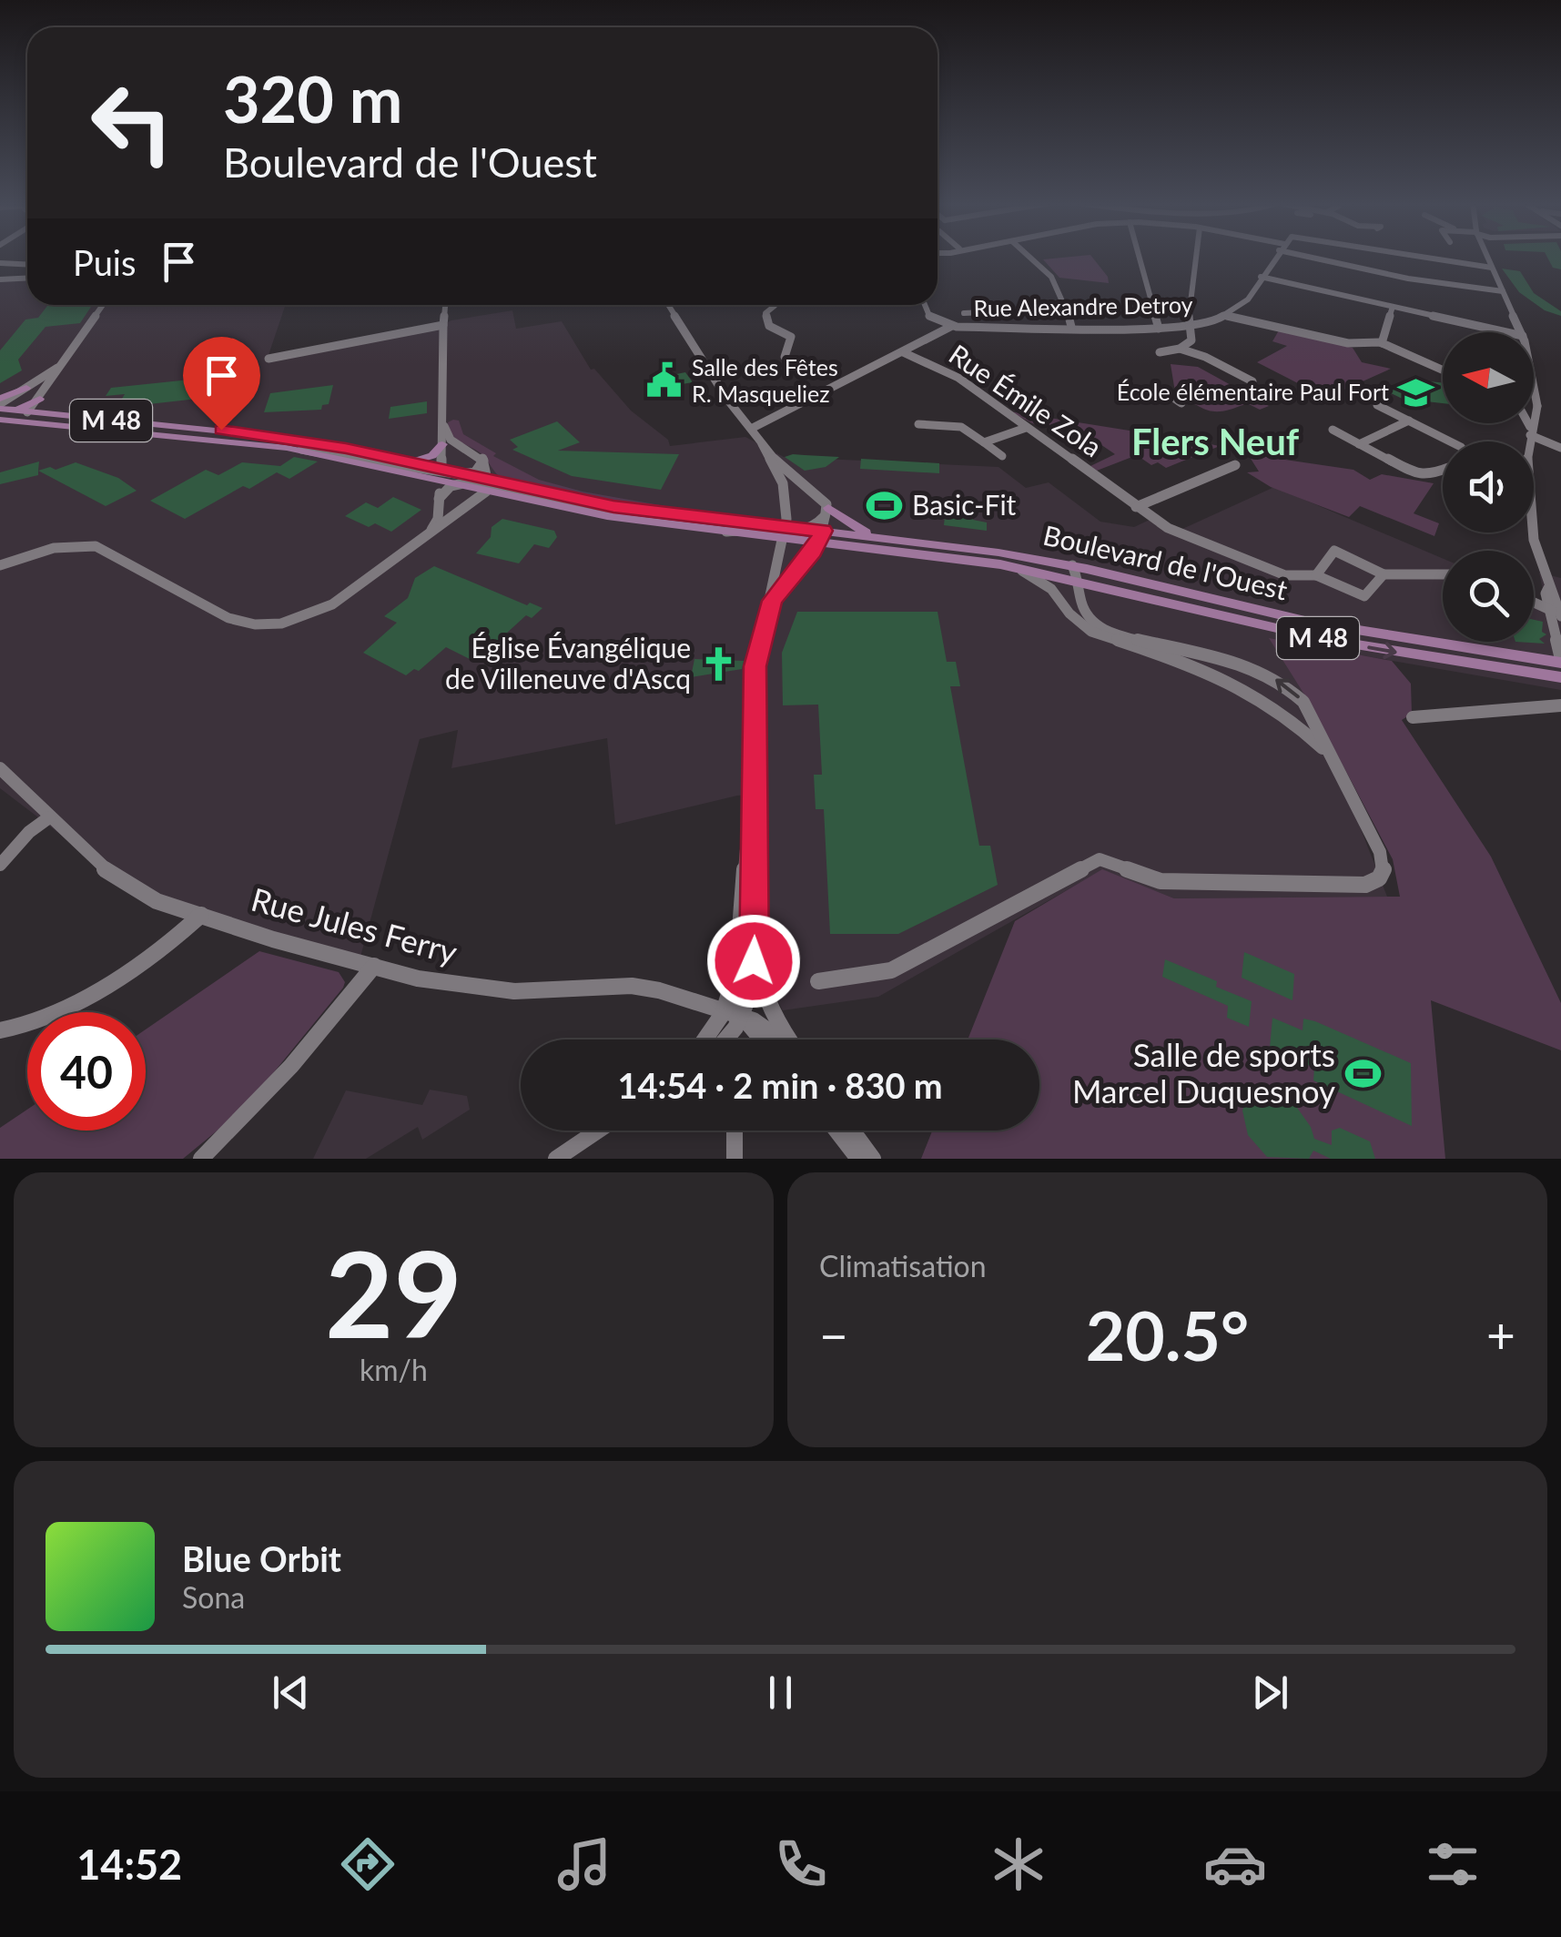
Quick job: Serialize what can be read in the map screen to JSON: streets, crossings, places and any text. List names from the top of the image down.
{
  "streets": {
    "main road": ["M 48", "Boulevard de l'Ouest"],
    "street": ["Rue Alexandre Detroy", "Rue Émile Zola", "Rue Jules Ferry"]
  },
  "crossings": [
    ["M 48", "Boulevard de l'Ouest"]
  ],
  "districts": ["Flers Neuf"],
  "places": {
    "public building": ["Salle des Fêtes R. Masqueliez"],
    "school or university": ["École élémentaire Paul Fort"],
    "sports": ["Basic-Fit", "Salle de sports Marcel Duquesnoy"],
    "church": ["Église Évangélique de Villeneuve d'Ascq"]
  },
  "north": "left",
  "page": {
    "turn": ["320 m", "Boulevard de l'Ouest"],
    "then": "Puis",
    "limit": "40",
    "trip": "14:54 · 2 min · 830 m",
    "tile": [
      ["29", "km/h"],
      "Climatisation"
    ],
    "heat": ["−", "20.5°", "+"],
    "song": ["Blue Orbit", "Sona"],
    "tabs": "14:52"
  }
}
